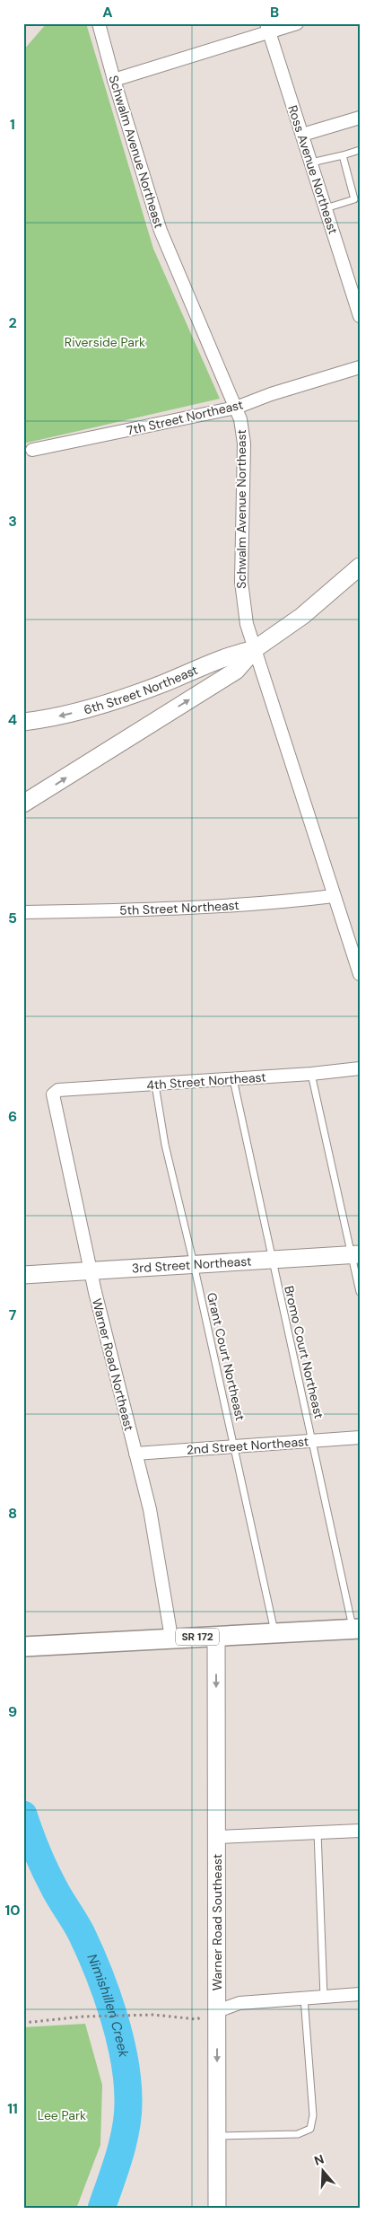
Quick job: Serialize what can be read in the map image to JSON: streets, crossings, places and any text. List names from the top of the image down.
{
  "streets": {
    "main road": ["SR 172"],
    "street": [
      "Schwalm Avenue Northeast",
      "Ross Avenue Northeast",
      "7th Street Northeast",
      "6th Street Northeast",
      "5th Street Northeast",
      "4th Street Northeast",
      "3rd Street Northeast",
      "Warner Road Northeast",
      "2nd Street Northeast",
      "Warner Road Southeast"
    ],
    "lane": ["Bromo Court Northeast", "Grant Court Northeast"]
  },
  "crossings": [
    ["Schwalm Avenue Northeast", "7th Street Northeast"],
    ["Schwalm Avenue Northeast", "6th Street Northeast"],
    ["Schwalm Avenue Northeast", "5th Street Northeast"],
    ["4th Street Northeast", "Bromo Court Northeast"],
    ["4th Street Northeast", "Grant Court Northeast"],
    ["4th Street Northeast", "Warner Road Northeast"],
    ["3rd Street Northeast", "Bromo Court Northeast"],
    ["3rd Street Northeast", "Grant Court Northeast"],
    ["3rd Street Northeast", "Warner Road Northeast"],
    ["Bromo Court Northeast", "2nd Street Northeast"],
    ["Bromo Court Northeast", "SR 172"],
    ["Grant Court Northeast", "2nd Street Northeast"],
    ["Grant Court Northeast", "SR 172"],
    ["Warner Road Northeast", "2nd Street Northeast"],
    ["Warner Road Northeast", "SR 172"],
    ["SR 172", "Warner Road Southeast"]
  ],
  "one_way": ["Warner Road Southeast"],
  "water": ["Nimishillen Creek"],
  "parks": ["Riverside Park", "Lee Park"],
  "north": "top",
  "grid": {
    "columns": ["A", "B"],
    "rows": [
      "1",
      "2",
      "3",
      "4",
      "5",
      "6",
      "7",
      "8",
      "9",
      "10",
      "11"
    ]
  }
}
